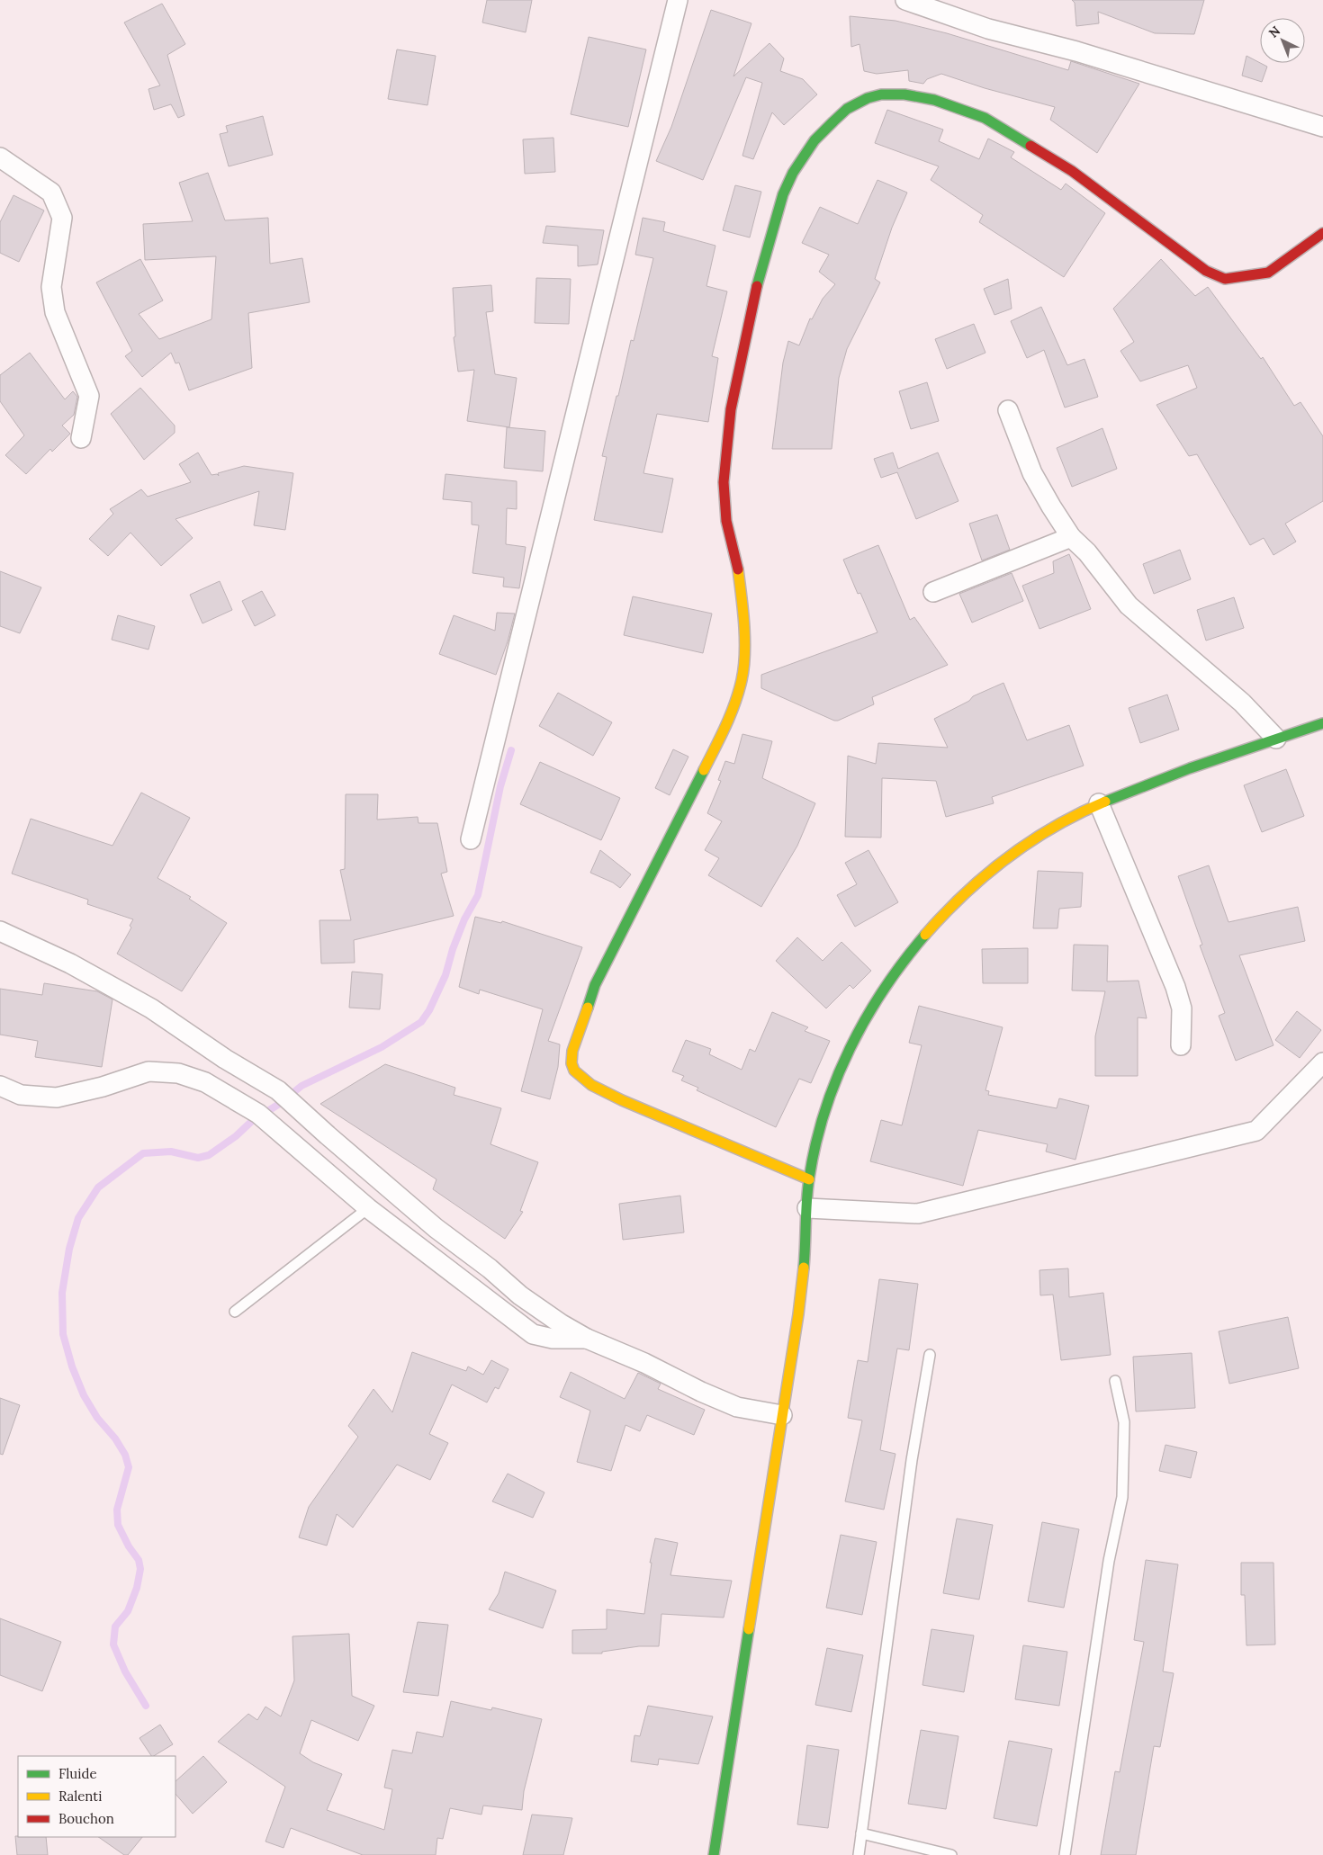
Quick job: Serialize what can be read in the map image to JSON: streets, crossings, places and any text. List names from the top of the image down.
{
  "legend": ["Fluide", "Ralenti", "Bouchon"],
  "north": "top left"
}
